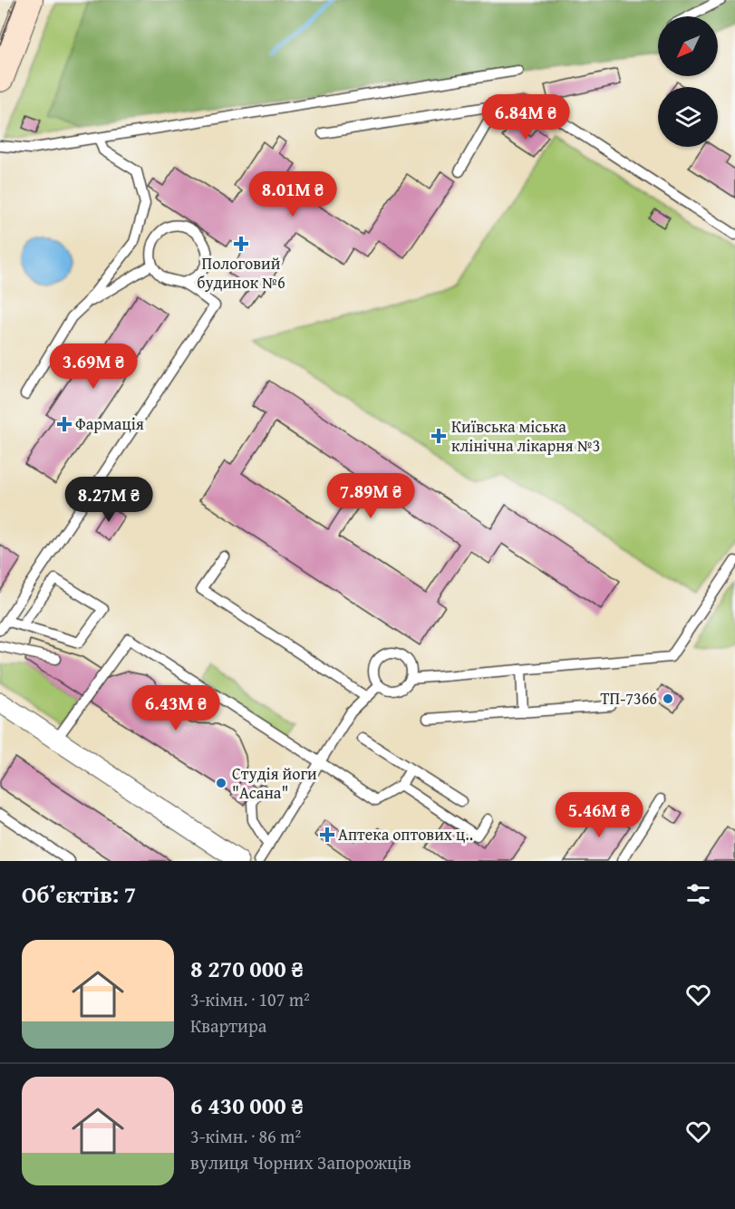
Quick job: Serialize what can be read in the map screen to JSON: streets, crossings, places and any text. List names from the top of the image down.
{
  "places": {
    "health": [
      "Пологовий будинок №6",
      "Фармація",
      "Київська міська клінічна лікарня №3",
      "Аптека оптових ц‥"
    ],
    "other": ["ТП-7366", "Студія йоги \"Асана\""]
  },
  "north": "bottom left",
  "page": {
    "price": [
      "6.84M ₴",
      "8.01M ₴",
      "3.69M ₴",
      "7.89M ₴",
      "8.27M ₴",
      "6.43M ₴",
      "5.46M ₴"
    ],
    "heading": "Об’єктів: 7",
    "list": [
      {
        "name": "8 270 000 ₴",
        "note": "3-кімн. · 107 m² · Квартира"
      },
      {
        "name": "6 430 000 ₴",
        "note": "3-кімн. · 86 m² · вулиця Чорних Запорожців"
      }
    ]
  }
}
